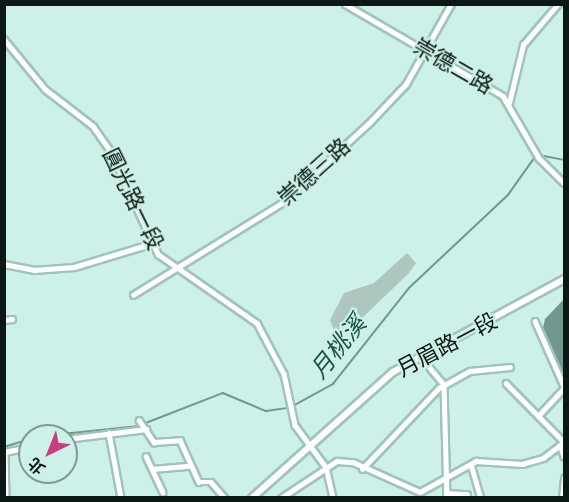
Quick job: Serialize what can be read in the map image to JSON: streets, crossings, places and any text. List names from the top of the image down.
{
  "streets": {
    "street": [
      "崇德二路",
      "崇德三路",
      "圓光路一段",
      "月眉路一段"
    ]
  },
  "crossings": [
    ["崇德二路", "崇德三路"],
    ["崇德三路", "圓光路一段"],
    ["圓光路一段", "月眉路一段"]
  ],
  "water": ["月桃溪"],
  "north": "bottom left"
}
